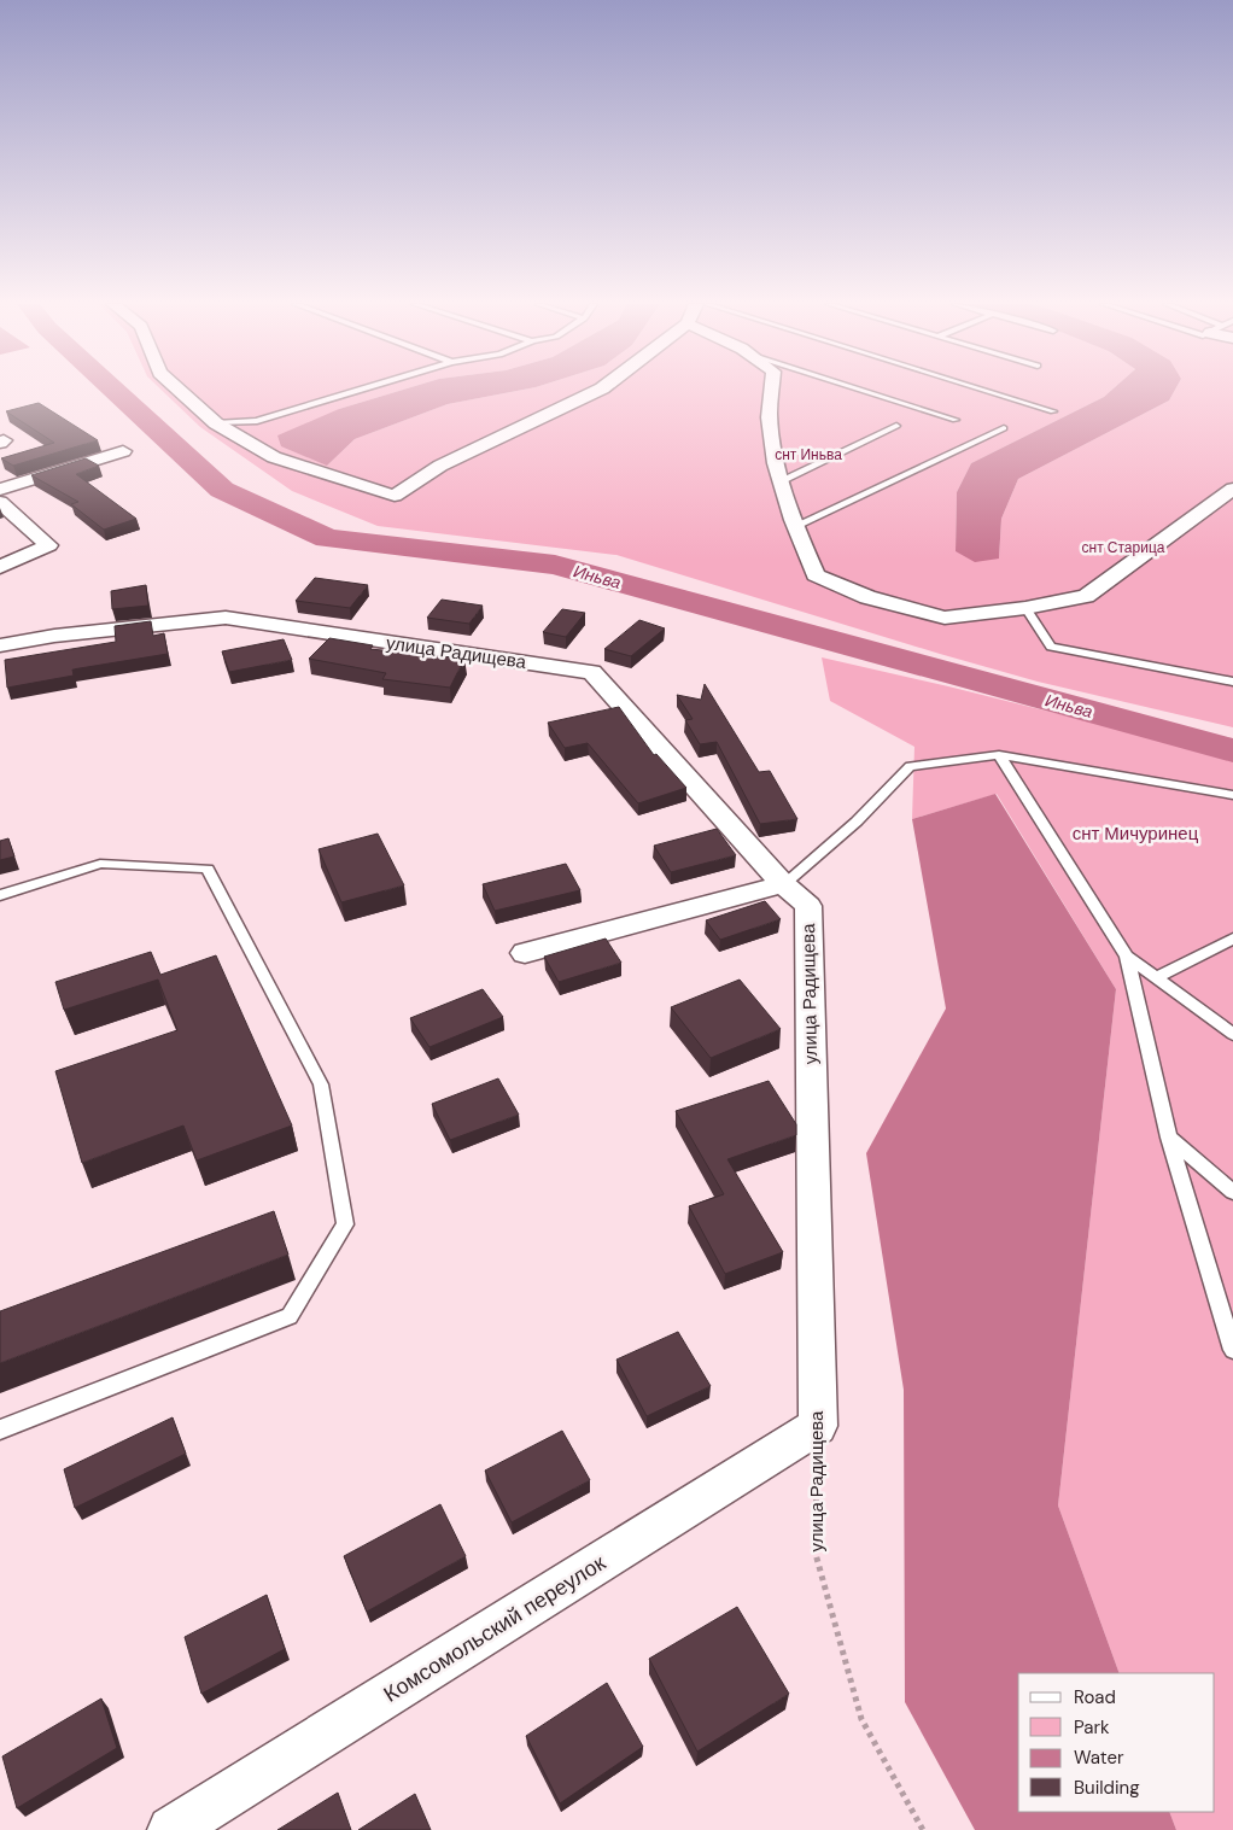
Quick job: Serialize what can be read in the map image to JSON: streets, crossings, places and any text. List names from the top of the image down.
{
  "streets": {
    "street": ["улица Радищева", "Комсомольский переулок"]
  },
  "crossings": [
    ["улица Радищева", "Комсомольский переулок"]
  ],
  "water": ["Иньва"],
  "parks": ["снт Иньва", "снт Старица", "снт Мичуринец"],
  "legend": [
    "Road",
    "Park",
    "Water",
    "Building"
  ]
}
